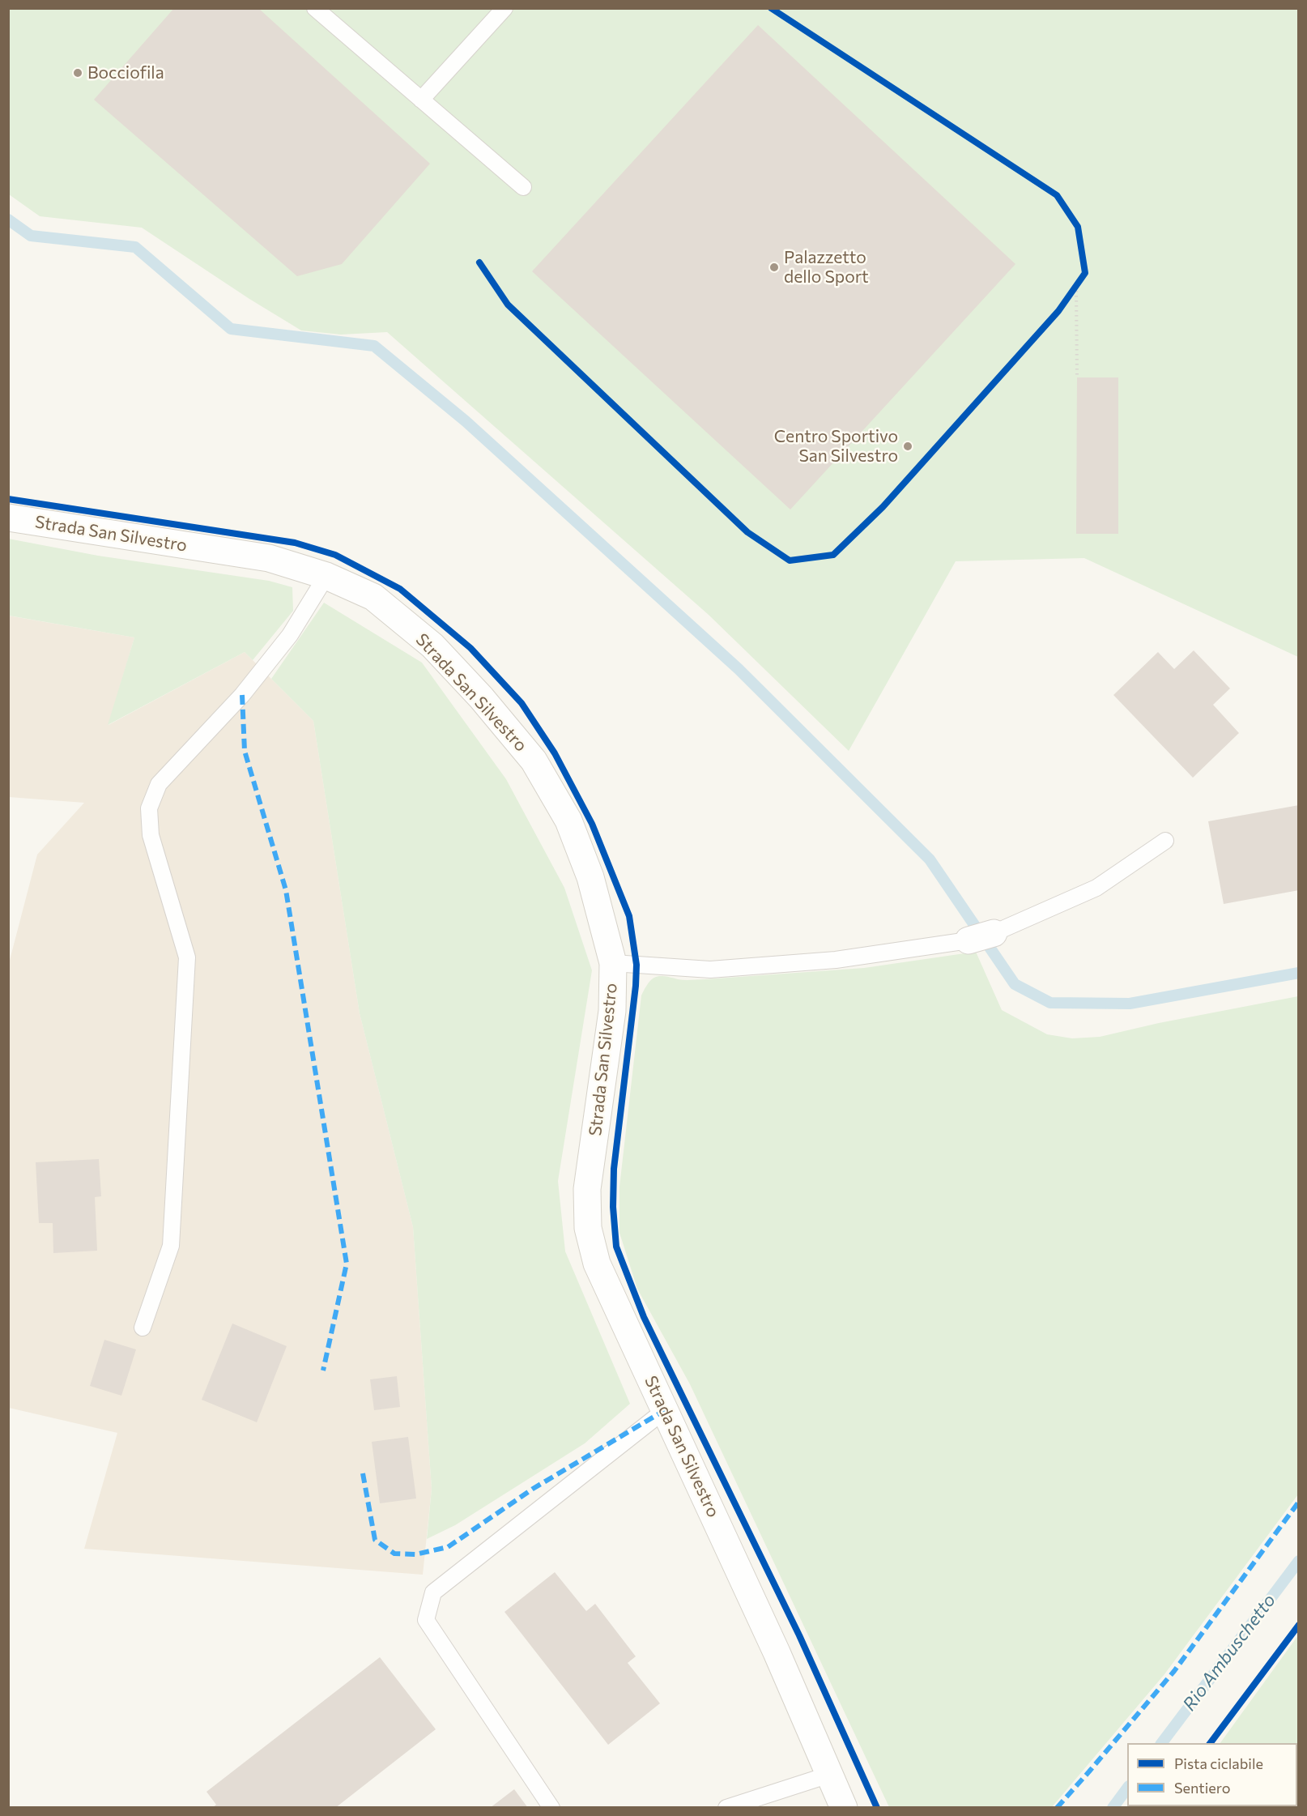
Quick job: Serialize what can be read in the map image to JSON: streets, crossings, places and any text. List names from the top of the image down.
{
  "streets": {
    "street": ["Strada San Silvestro"]
  },
  "water": ["Rio Ambuschetto"],
  "places": ["Bocciofila", "Palazzetto dello Sport", "Centro Sportivo San Silvestro"],
  "legend": ["Pista ciclabile", "Sentiero"]
}
